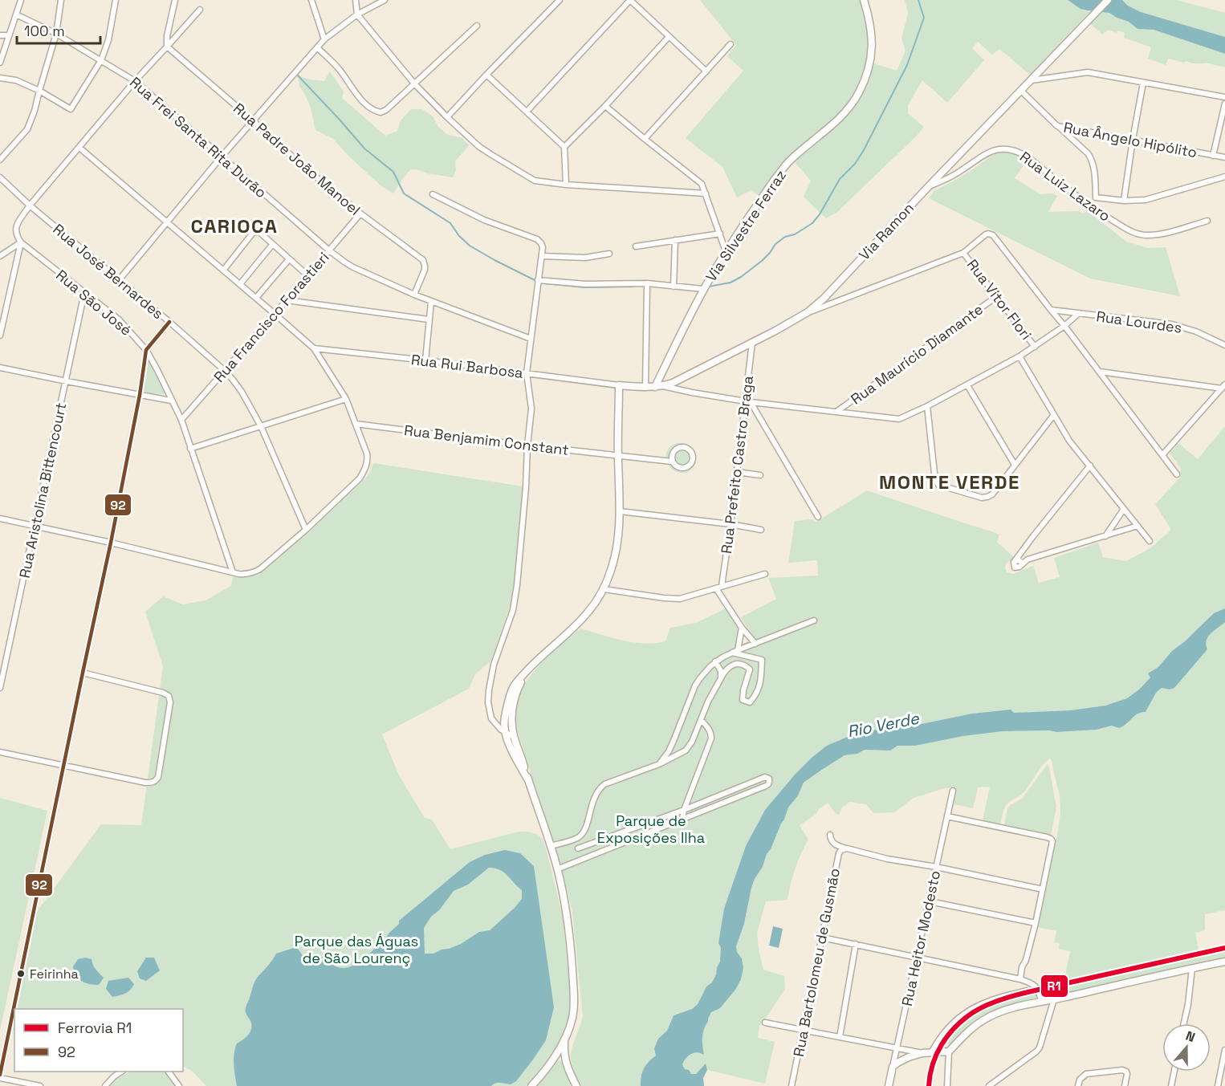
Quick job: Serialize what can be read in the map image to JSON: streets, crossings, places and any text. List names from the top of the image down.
{
  "streets": {
    "main road": ["Via Silvestre Ferraz", "Via Ramon", "Rua Heitor Modesto"],
    "street": [
      "Rua Frei Santa Rita Durão",
      "Rua Ângelo Hipólito",
      "Rua Padre João Manoel",
      "Rua Luiz Lazaro",
      "Rua José Bernardes",
      "Rua Vítor Flori",
      "Rua São José",
      "Rua Francisco Forastieri",
      "Rua Lourdes",
      "Rua Maurício Diamante",
      "Rua Rui Barbosa",
      "Rua Benjamim Constant",
      "Rua Prefeito Castro Braga",
      "Rua Aristolina Bittencourt",
      "Rua Bartolomeu de Gusmão"
    ]
  },
  "crossings": [
    ["Rua Frei Santa Rita Durão", "Rua Padre João Manoel"],
    ["Rua Frei Santa Rita Durão", "Rua Francisco Forastieri"],
    ["Rua Ângelo Hipólito", "Via Ramon"],
    ["Rua Padre João Manoel", "Rua Francisco Forastieri"],
    ["Rua Luiz Lazaro", "Via Ramon"],
    ["Via Silvestre Ferraz", "Via Ramon"],
    ["Via Ramon", "Rua Rui Barbosa"],
    ["Via Ramon", "Rua Prefeito Castro Braga"],
    ["Rua José Bernardes", "Rua Francisco Forastieri"],
    ["Rua Vítor Flori", "Rua Maurício Diamante"],
    ["Rua São José", "Rua Francisco Forastieri"],
    ["Rua São José", "Rua Aristolina Bittencourt"]
  ],
  "districts": ["CARIOCA", "MONTE VERDE"],
  "water": ["Rio Verde"],
  "parks": ["Parque de Exposições Ilha", "Parque das Águas de São Lourenç"],
  "places": ["Feirinha"],
  "lines": ["transit line 92", "rail line R1"],
  "legend": ["Ferrovia R1", "92"],
  "scale_bar": "100 m",
  "north": "top"
}
